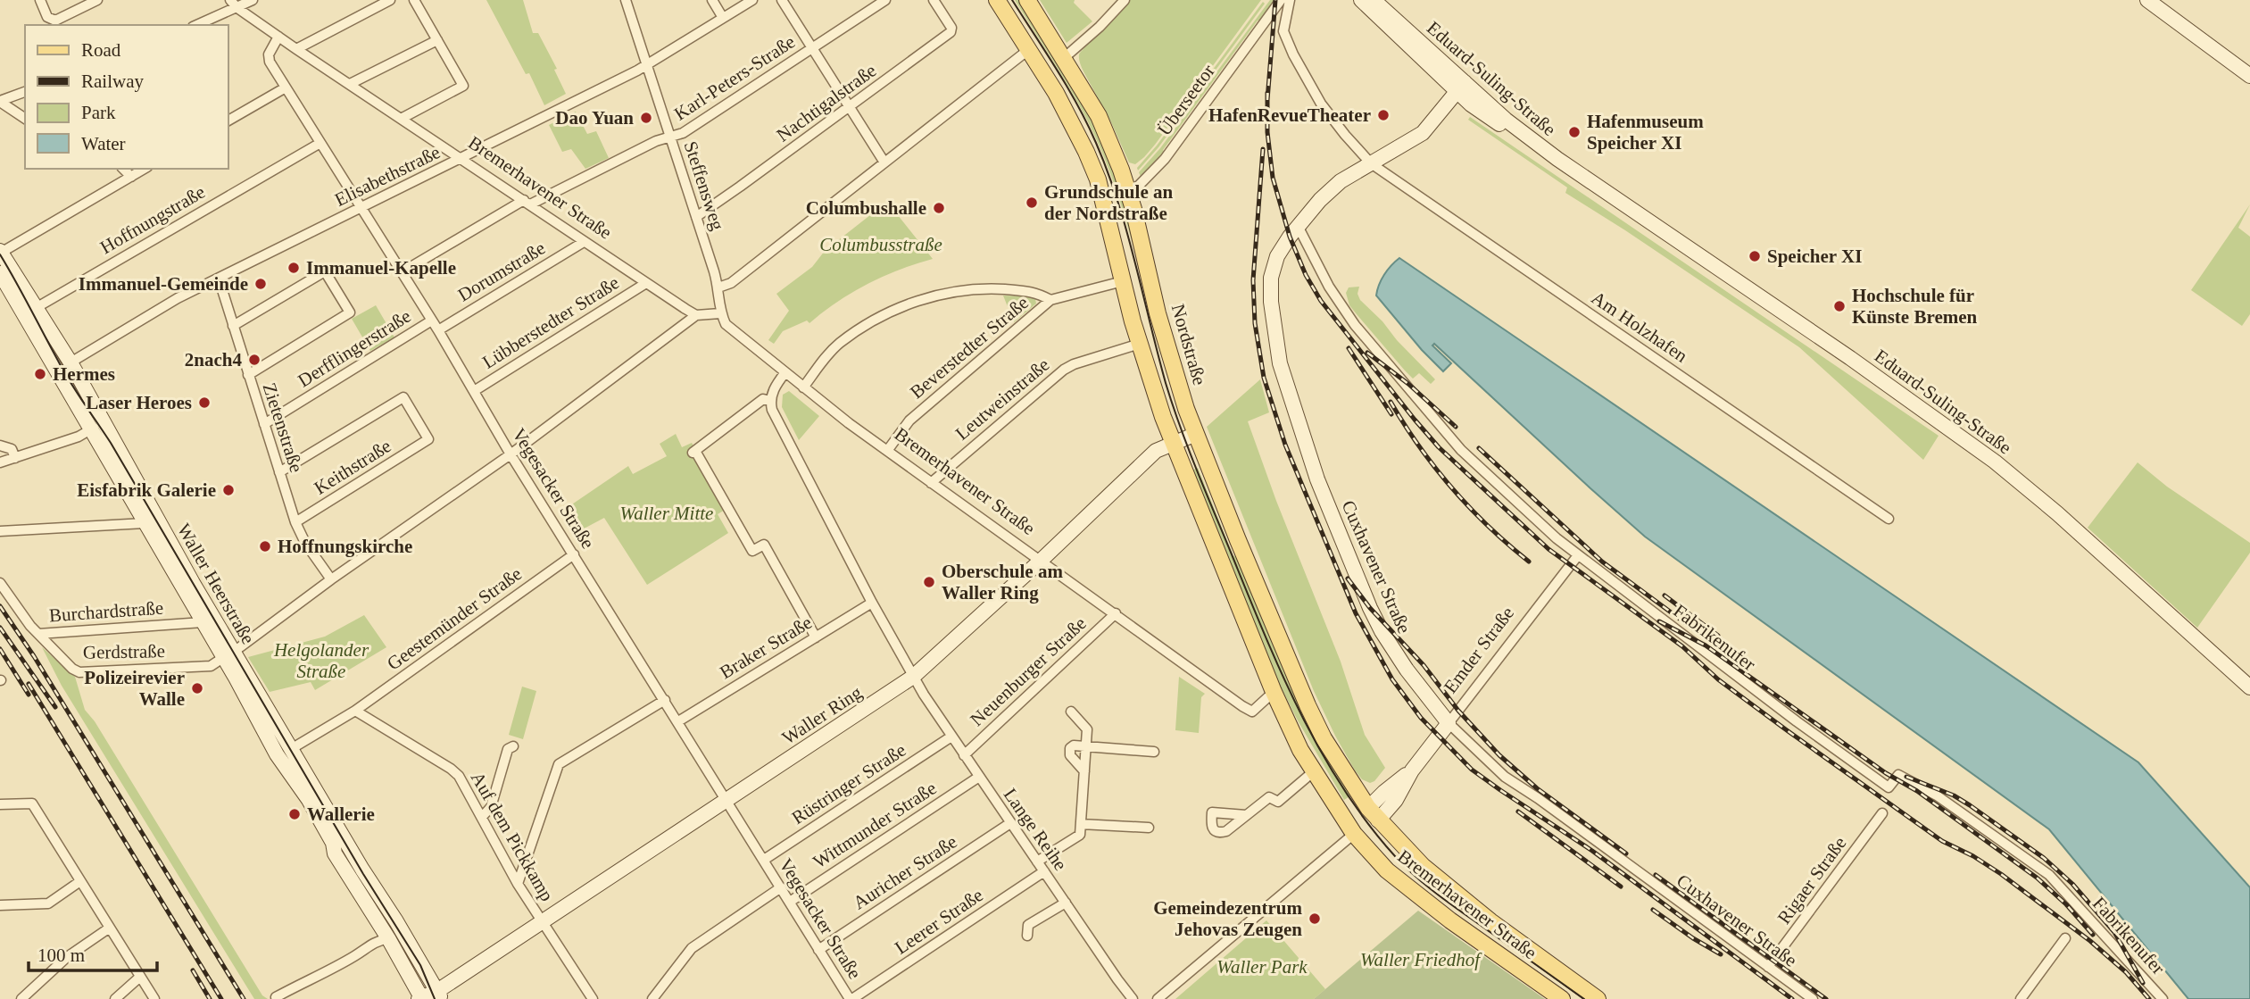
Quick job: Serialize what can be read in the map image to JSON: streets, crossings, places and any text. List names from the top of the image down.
{
  "streets": {
    "main road": [
      "Eduard-Suling-Straße",
      "Bremerhavener Straße",
      "Nordstraße",
      "Cuxhavener Straße",
      "Waller Heerstraße",
      "Emder Straße",
      "Waller Ring"
    ],
    "street": [
      "Karl-Peters-Straße",
      "Überseetor",
      "Nachtigalstraße",
      "Elisabethstraße",
      "Steffensweg",
      "Hoffnungstraße",
      "Dorumstraße",
      "Lübberstedter Straße",
      "Am Holzhafen",
      "Beverstedter Straße",
      "Derfflingerstraße",
      "Leutweinstraße",
      "Zietenstraße",
      "Keithstraße",
      "Vegesacker Straße",
      "Burchardstraße",
      "Geestemünder Straße",
      "Fabrikenufer",
      "Braker Straße",
      "Gerdstraße",
      "Neuenburger Straße",
      "Rüstringer Straße",
      "Wittmunder Straße",
      "Lange Reihe",
      "Auf dem Pickkamp",
      "Auricher Straße",
      "Rigaer Straße",
      "Leerer Straße"
    ]
  },
  "crossings": [
    ["Karl-Peters-Straße", "Steffensweg"],
    ["Karl-Peters-Straße", "Bremerhavener Straße"],
    ["Karl-Peters-Straße", "Vegesacker Straße"],
    ["Eduard-Suling-Straße", "Cuxhavener Straße"],
    ["Überseetor", "Am Holzhafen"],
    ["Überseetor", "Nordstraße"],
    ["Nachtigalstraße", "Steffensweg"],
    ["Elisabethstraße", "Steffensweg"],
    ["Elisabethstraße", "Bremerhavener Straße"],
    ["Elisabethstraße", "Zietenstraße"],
    ["Elisabethstraße", "Vegesacker Straße"],
    ["Elisabethstraße", "Waller Heerstraße"],
    ["Steffensweg", "Bremerhavener Straße"],
    ["Bremerhavener Straße", "Dorumstraße"],
    ["Bremerhavener Straße", "Lübberstedter Straße"],
    ["Bremerhavener Straße", "Nordstraße"],
    ["Bremerhavener Straße", "Beverstedter Straße"],
    ["Bremerhavener Straße", "Leutweinstraße"],
    ["Bremerhavener Straße", "Vegesacker Straße"],
    ["Bremerhavener Straße", "Emder Straße"],
    ["Bremerhavener Straße", "Neuenburger Straße"],
    ["Bremerhavener Straße", "Waller Ring"],
    ["Hoffnungstraße", "Vegesacker Straße"],
    ["Hoffnungstraße", "Waller Heerstraße"],
    ["Dorumstraße", "Vegesacker Straße"],
    ["Lübberstedter Straße", "Vegesacker Straße"],
    ["Am Holzhafen", "Cuxhavener Straße"],
    ["Nordstraße", "Waller Ring"],
    ["Derfflingerstraße", "Zietenstraße"],
    ["Derfflingerstraße", "Vegesacker Straße"],
    ["Zietenstraße", "Keithstraße"],
    ["Vegesacker Straße", "Geestemünder Straße"],
    ["Vegesacker Straße", "Braker Straße"],
    ["Vegesacker Straße", "Waller Ring"],
    ["Vegesacker Straße", "Rüstringer Straße"],
    ["Vegesacker Straße", "Wittmunder Straße"],
    ["Vegesacker Straße", "Auricher Straße"],
    ["Vegesacker Straße", "Leerer Straße"],
    ["Cuxhavener Straße", "Fabrikenufer"],
    ["Cuxhavener Straße", "Emder Straße"],
    ["Cuxhavener Straße", "Rigaer Straße"],
    ["Waller Heerstraße", "Burchardstraße"],
    ["Waller Heerstraße", "Geestemünder Straße"],
    ["Waller Heerstraße", "Gerdstraße"],
    ["Waller Heerstraße", "Waller Ring"],
    ["Burchardstraße", "Gerdstraße"],
    ["Geestemünder Straße", "Auf dem Pickkamp"],
    ["Fabrikenufer", "Emder Straße"],
    ["Neuenburger Straße", "Lange Reihe"],
    ["Waller Ring", "Lange Reihe"],
    ["Waller Ring", "Auf dem Pickkamp"],
    ["Rüstringer Straße", "Lange Reihe"],
    ["Wittmunder Straße", "Lange Reihe"],
    ["Lange Reihe", "Auricher Straße"],
    ["Lange Reihe", "Leerer Straße"]
  ],
  "parks": [
    "Columbusstraße",
    "Waller Mitte",
    "Helgolander Straße",
    "Waller Friedhof",
    "Waller Park"
  ],
  "places": [
    "HafenRevueTheater",
    "Dao Yuan",
    "Hafenmuseum Speicher XI",
    "Grundschule an der Nordstraße",
    "Columbushalle",
    "Speicher XI",
    "Immanuel-Kapelle",
    "Immanuel-Gemeinde",
    "Hochschule für Künste Bremen",
    "2nach4",
    "Hermes",
    "Laser Heroes",
    "Eisfabrik Galerie",
    "Hoffnungskirche",
    "Oberschule am Waller Ring",
    "Polizeirevier Walle",
    "Wallerie",
    "Gemeindezentrum Jehovas Zeugen"
  ],
  "legend": [
    "Road",
    "Railway",
    "Park",
    "Water"
  ],
  "scale_bar": "100 m"
}
